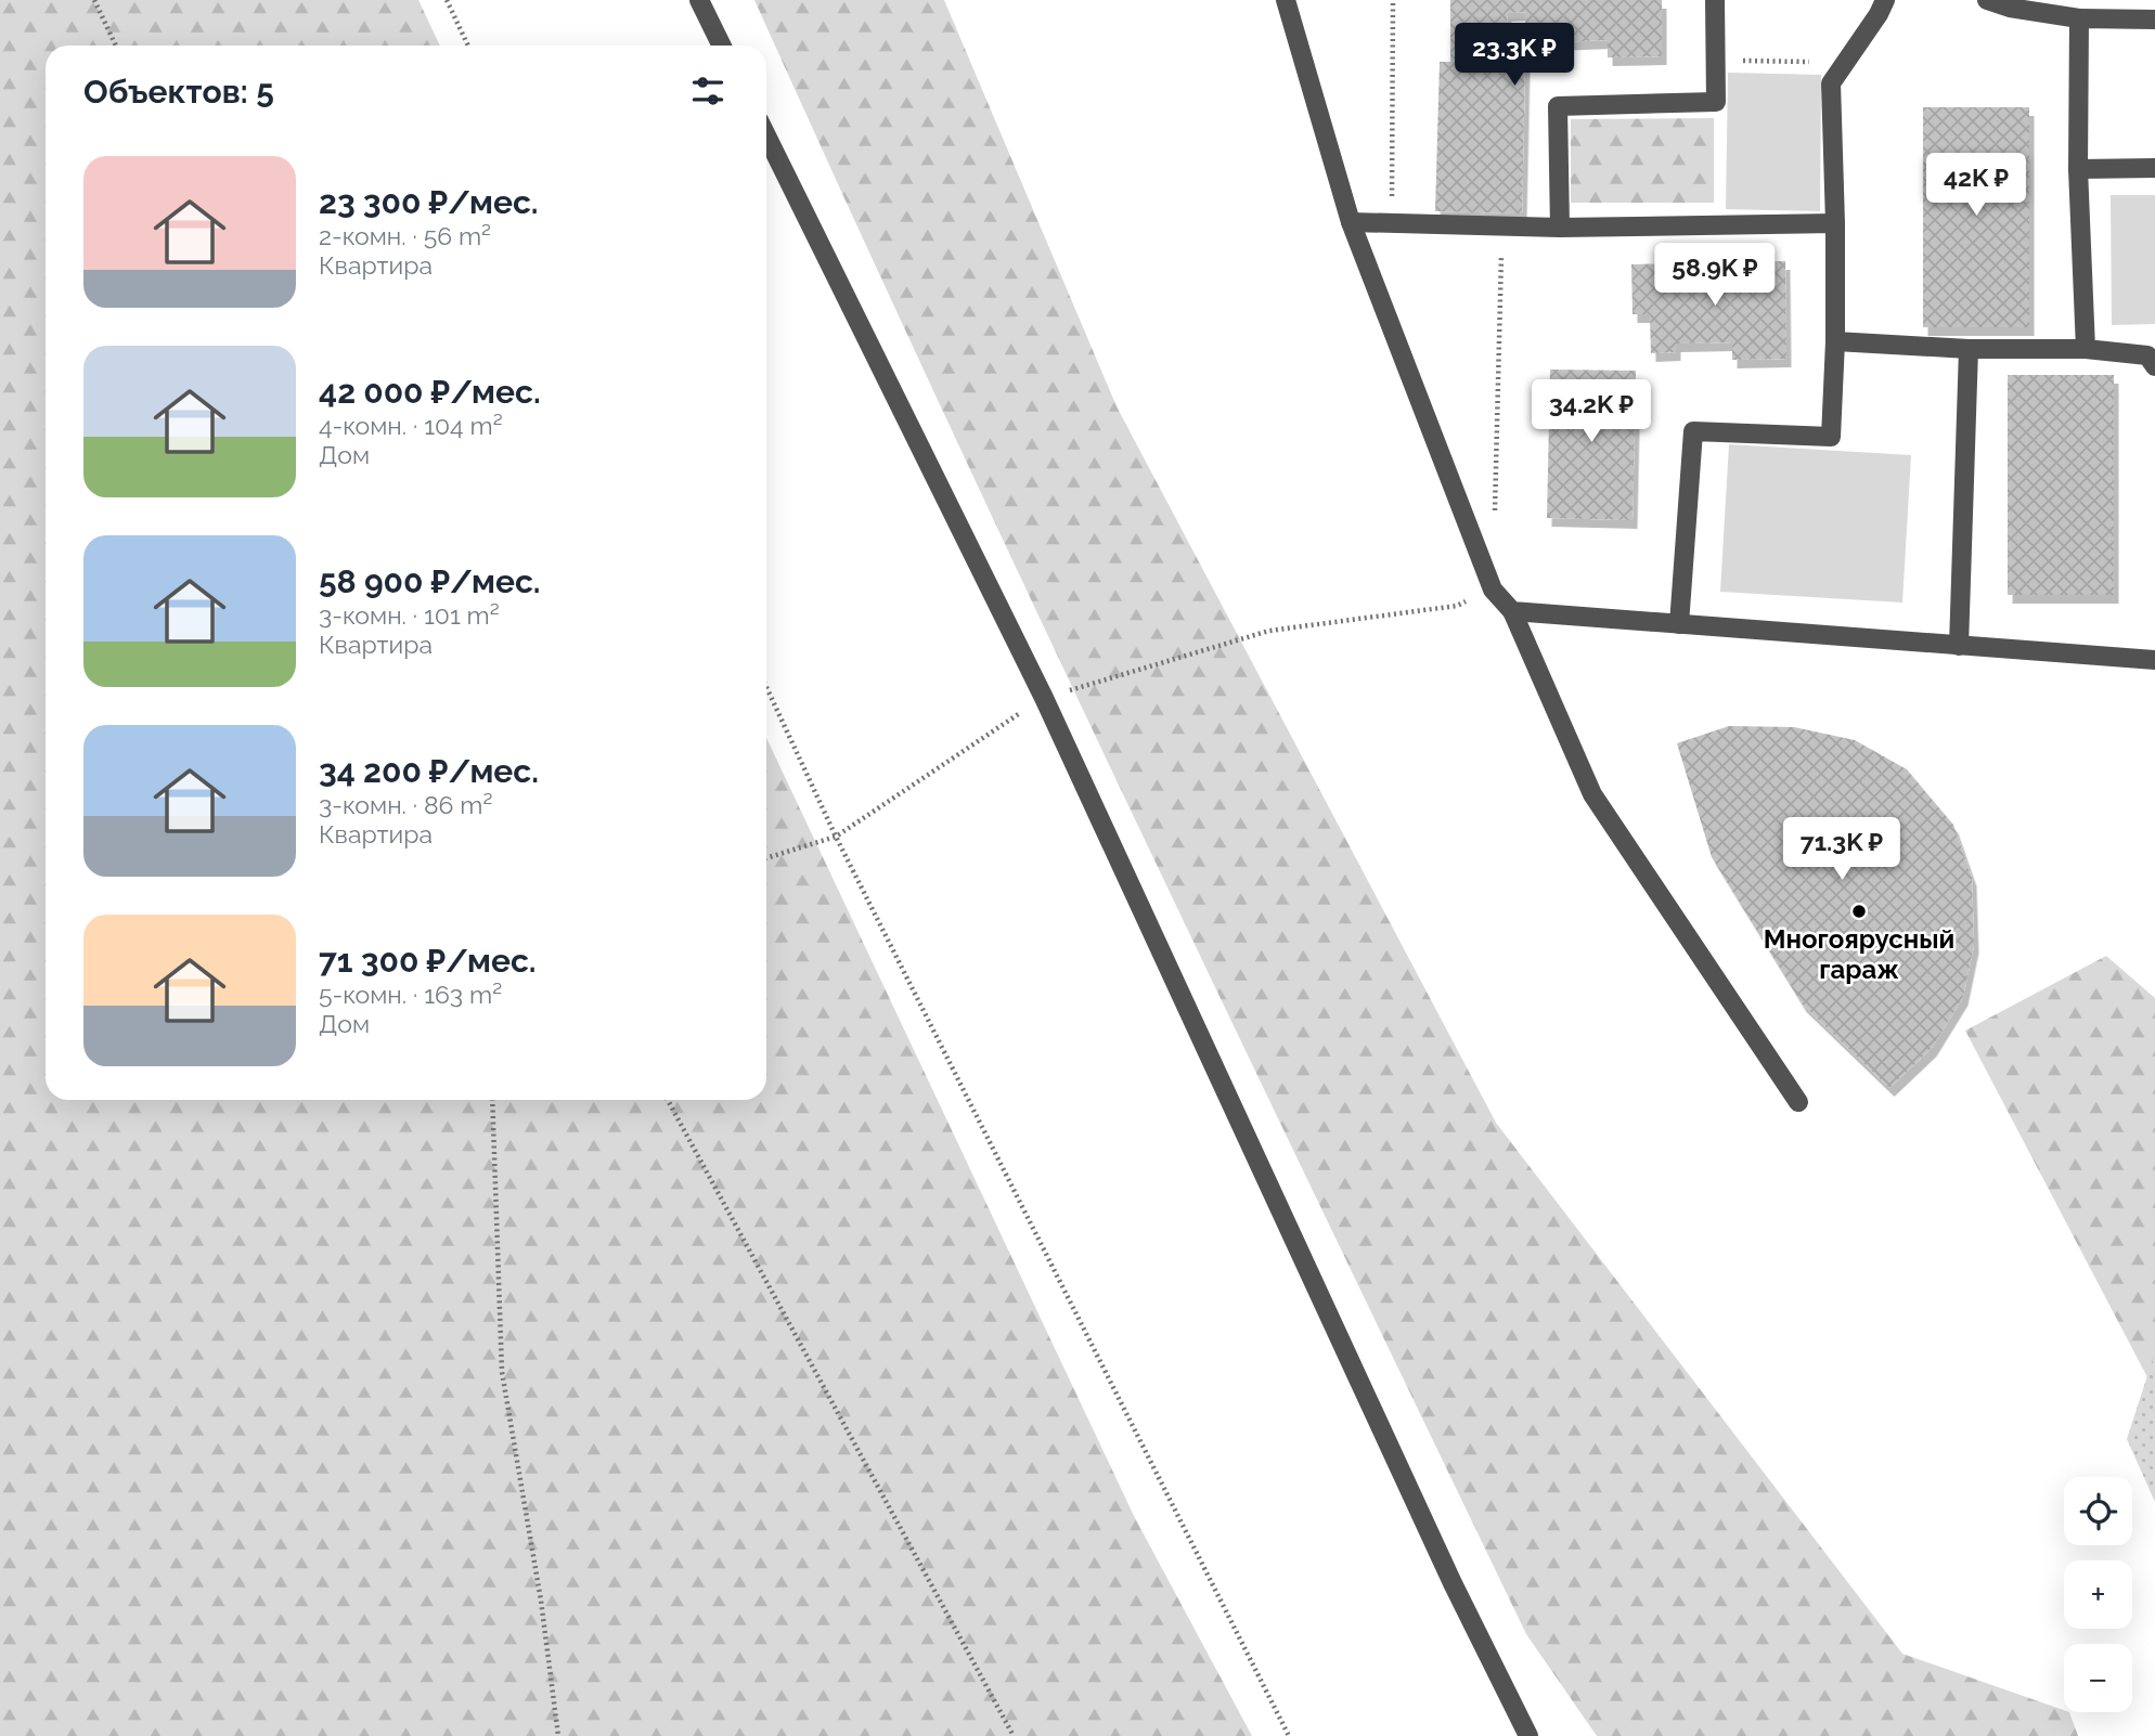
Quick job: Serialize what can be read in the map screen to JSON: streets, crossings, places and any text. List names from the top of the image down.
{
  "places": ["Многоярусный гараж"],
  "page": {
    "price": [
      "23.3K ₽",
      "42K ₽",
      "58.9K ₽",
      "34.2K ₽",
      "71.3K ₽"
    ],
    "heading": "Объектов: 5",
    "list": [
      {
        "name": "23 300 ₽/мес.",
        "note": "2-комн. · 56 m² · Квартира"
      },
      {
        "name": "42 000 ₽/мес.",
        "note": "4-комн. · 104 m² · Дом"
      },
      {
        "name": "58 900 ₽/мес.",
        "note": "3-комн. · 101 m² · Квартира"
      },
      {
        "name": "34 200 ₽/мес.",
        "note": "3-комн. · 86 m² · Квартира"
      },
      {
        "name": "71 300 ₽/мес.",
        "note": "5-комн. · 163 m² · Дом"
      }
    ],
    "map_buttons": ["+", "−"]
  }
}
